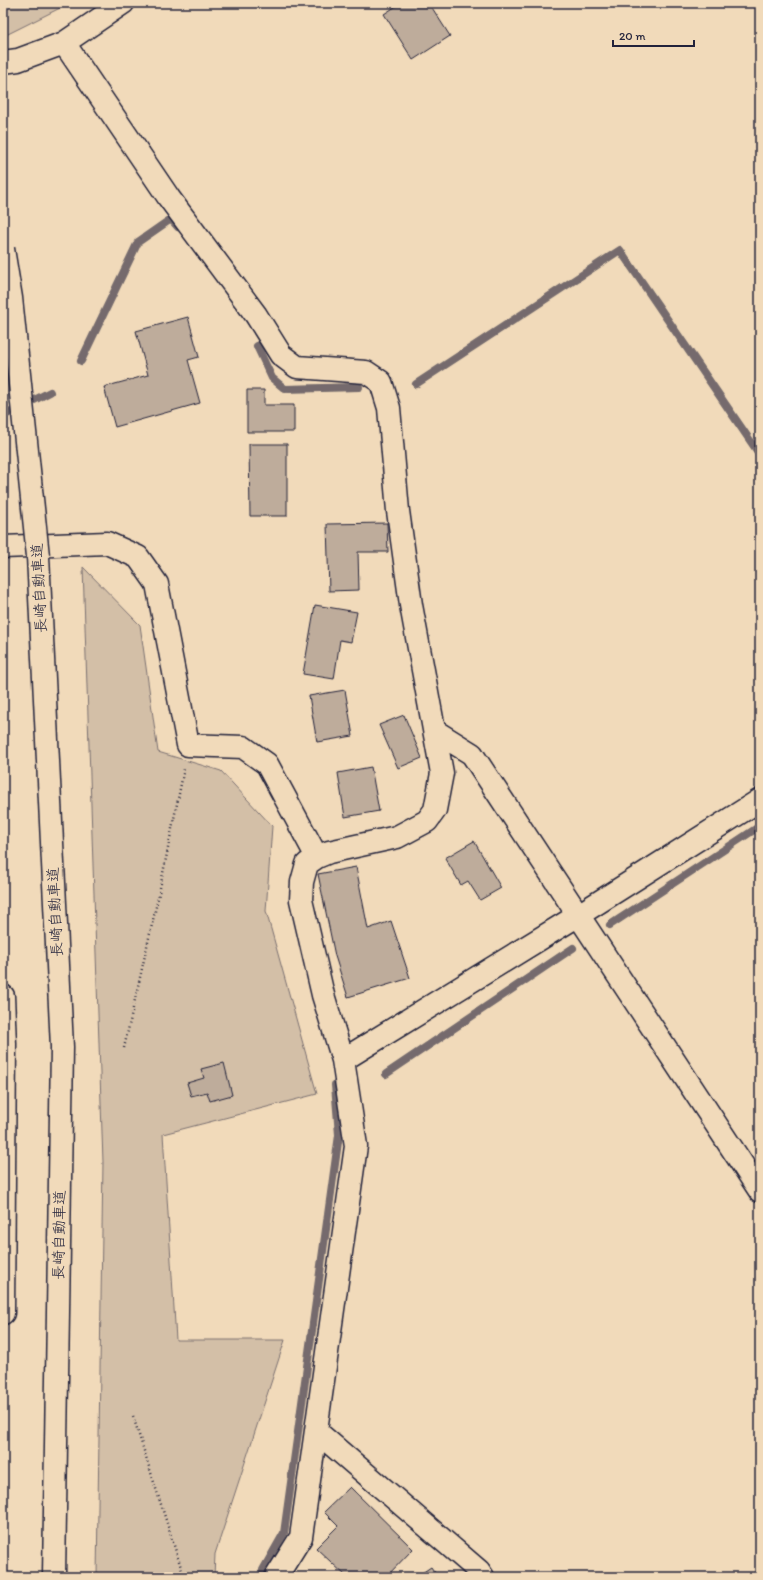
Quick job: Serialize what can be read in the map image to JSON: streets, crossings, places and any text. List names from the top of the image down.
{
  "streets": {
    "main road": ["長崎自動車道"]
  },
  "scale_bar": "20 m"
}
